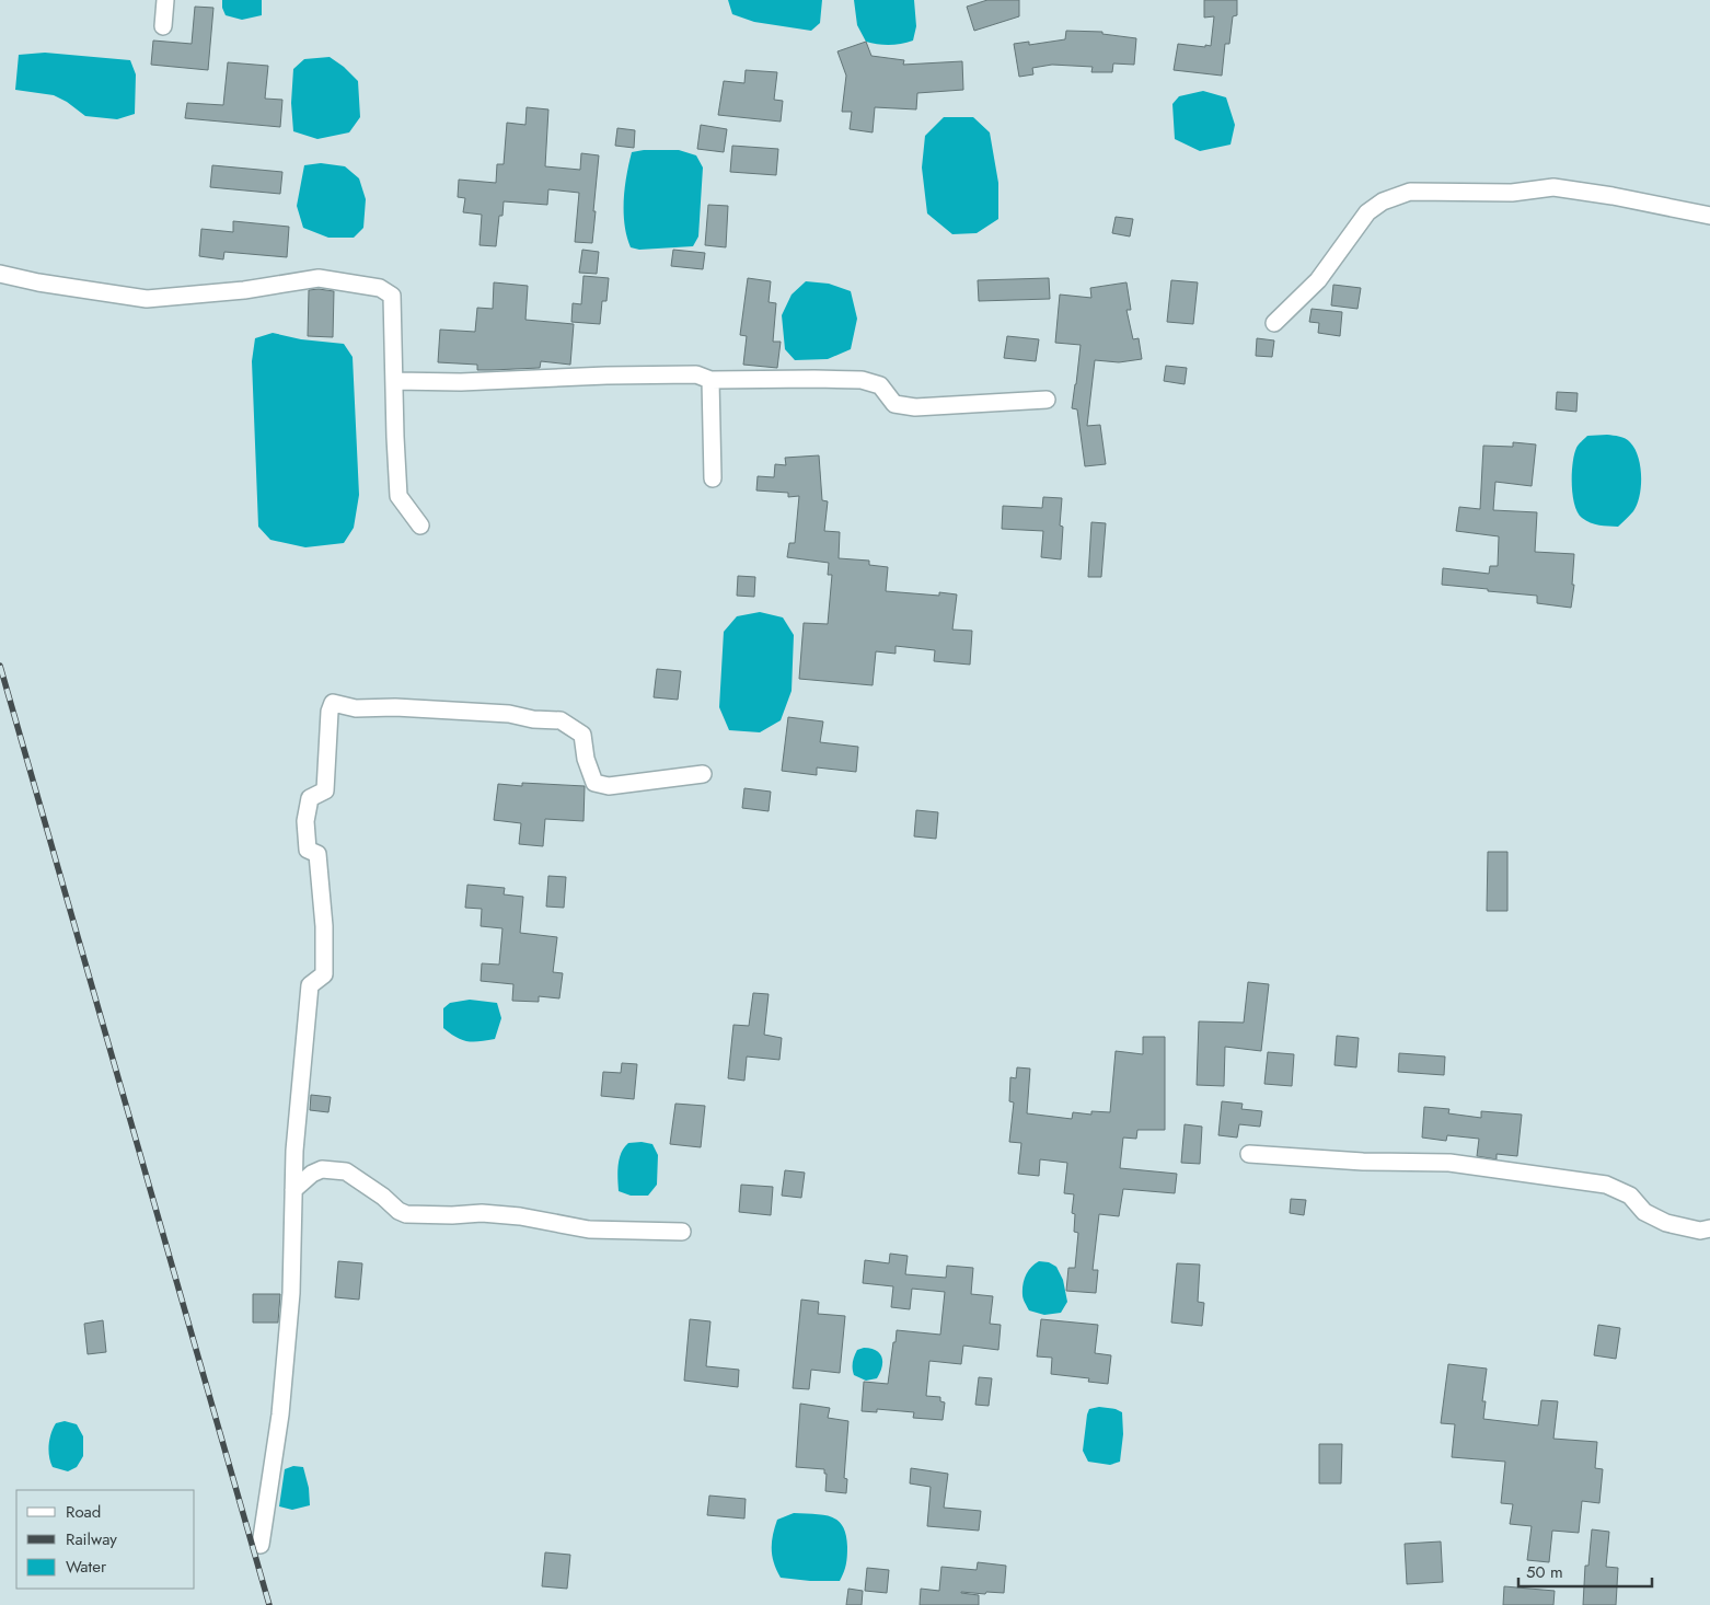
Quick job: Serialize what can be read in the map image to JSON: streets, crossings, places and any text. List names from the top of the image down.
{
  "legend": ["Road", "Railway", "Water"],
  "scale_bar": "50 m"
}
